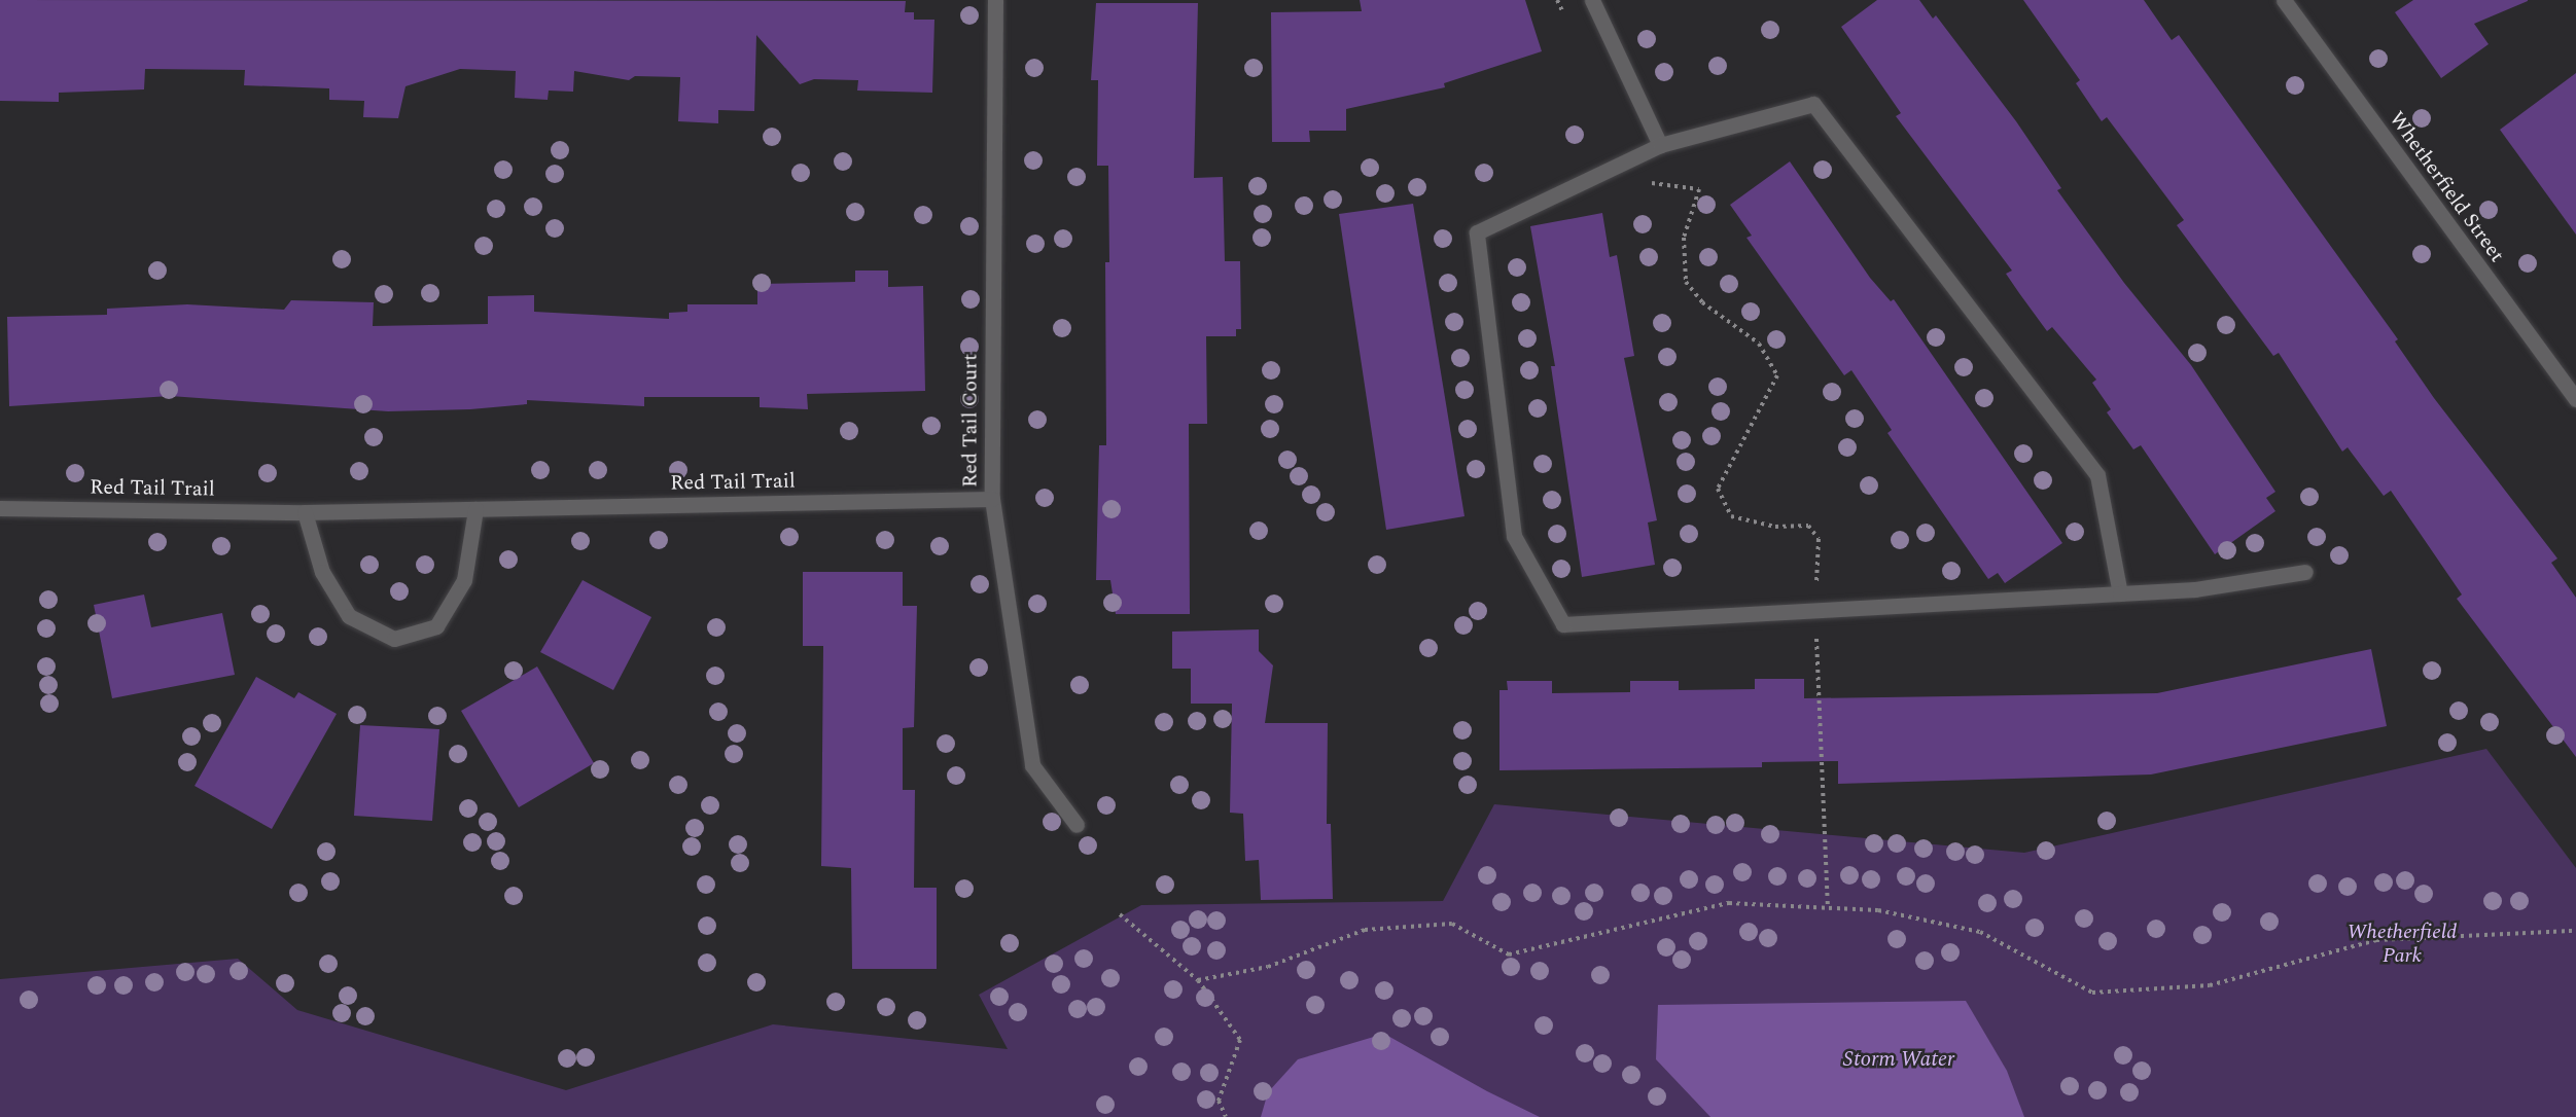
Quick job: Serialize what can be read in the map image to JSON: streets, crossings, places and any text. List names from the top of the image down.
{
  "streets": {
    "street": ["Whetherfield Street", "Red Tail Court", "Red Tail Trail"]
  },
  "crossings": [
    ["Red Tail Court", "Red Tail Trail"]
  ],
  "water": ["Storm Water"],
  "parks": ["Whetherfield Park"]
}
